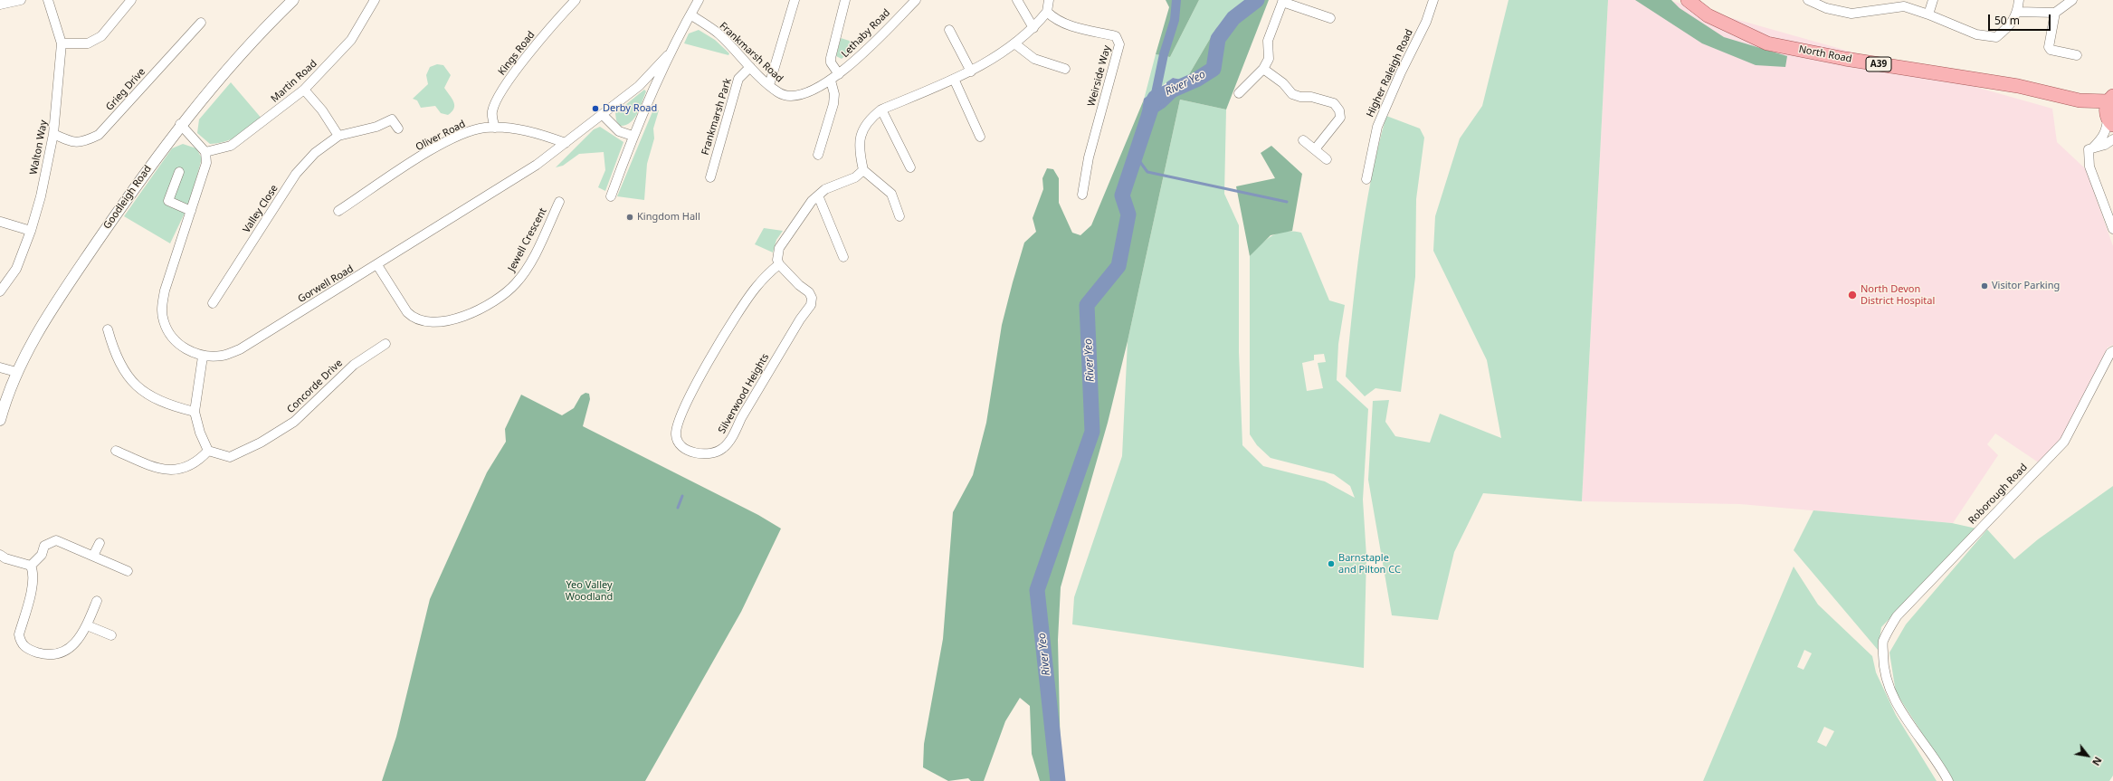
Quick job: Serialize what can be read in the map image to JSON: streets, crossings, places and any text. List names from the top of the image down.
{
  "streets": {
    "main road": ["North Road", "A39"],
    "street": [
      "Lethaby Road",
      "Frankmarsh Road",
      "Kings Road",
      "Higher Raleigh Road",
      "Weirside Way",
      "Martin Road",
      "Grieg Drive",
      "Frankmarsh Park",
      "Oliver Road",
      "Walton Way",
      "Goodleigh Road",
      "Valley Close",
      "Jewell Crescent",
      "Gorwell Road",
      "Concorde Drive",
      "Silverwood Heights",
      "Roborough Road"
    ]
  },
  "crossings": [
    ["Lethaby Road", "Frankmarsh Road"],
    ["Frankmarsh Road", "Frankmarsh Park"],
    ["Kings Road", "Oliver Road"],
    ["Martin Road", "Gorwell Road"],
    ["Grieg Drive", "Walton Way"],
    ["Oliver Road", "Gorwell Road"],
    ["Jewell Crescent", "Gorwell Road"]
  ],
  "water": ["River Yeo"],
  "parks": ["Yeo Valley Woodland"],
  "places": [
    "Derby Road",
    "Kingdom Hall",
    "Visitor Parking",
    "North Devon District Hospital",
    "Barnstaple and Pilton CC"
  ],
  "scale_bar": "50 m",
  "north": "bottom right"
}
